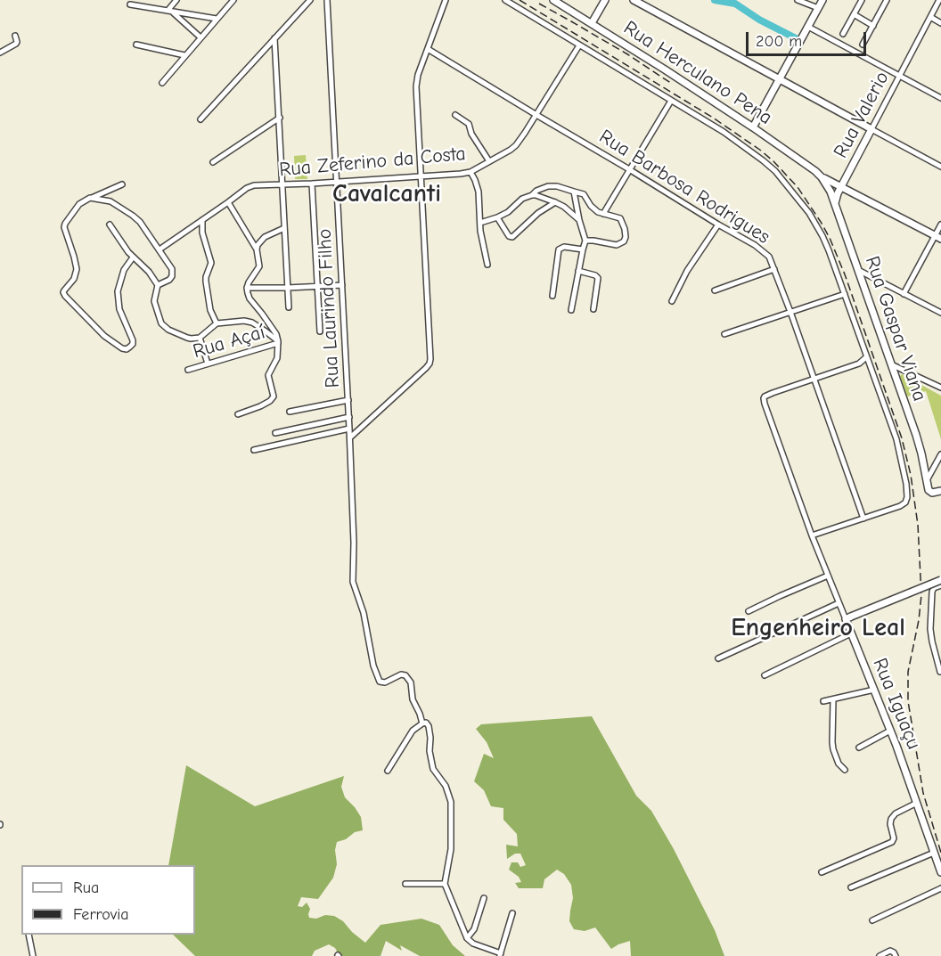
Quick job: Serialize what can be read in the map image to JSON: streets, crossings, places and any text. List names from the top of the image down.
{
  "streets": {
    "main road": [
      "Rua Herculano Pena",
      "Rua Valerio",
      "Rua Gaspar Viana",
      "Rua Iguaçu"
    ],
    "street": [
      "Rua Zeferino da Costa",
      "Rua Barbosa Rodrigues",
      "Rua Laurindo Filho",
      "Rua Açaí"
    ]
  },
  "crossings": [
    ["Rua Herculano Pena", "Rua Gaspar Viana"],
    ["Rua Valerio", "Rua Gaspar Viana"],
    ["Rua Zeferino da Costa", "Rua Barbosa Rodrigues"],
    ["Rua Zeferino da Costa", "Rua Laurindo Filho"],
    ["Rua Barbosa Rodrigues", "Rua Iguaçu"]
  ],
  "districts": ["Cavalcanti", "Engenheiro Leal"],
  "legend": ["Rua", "Ferrovia"],
  "scale_bar": "200 m"
}
